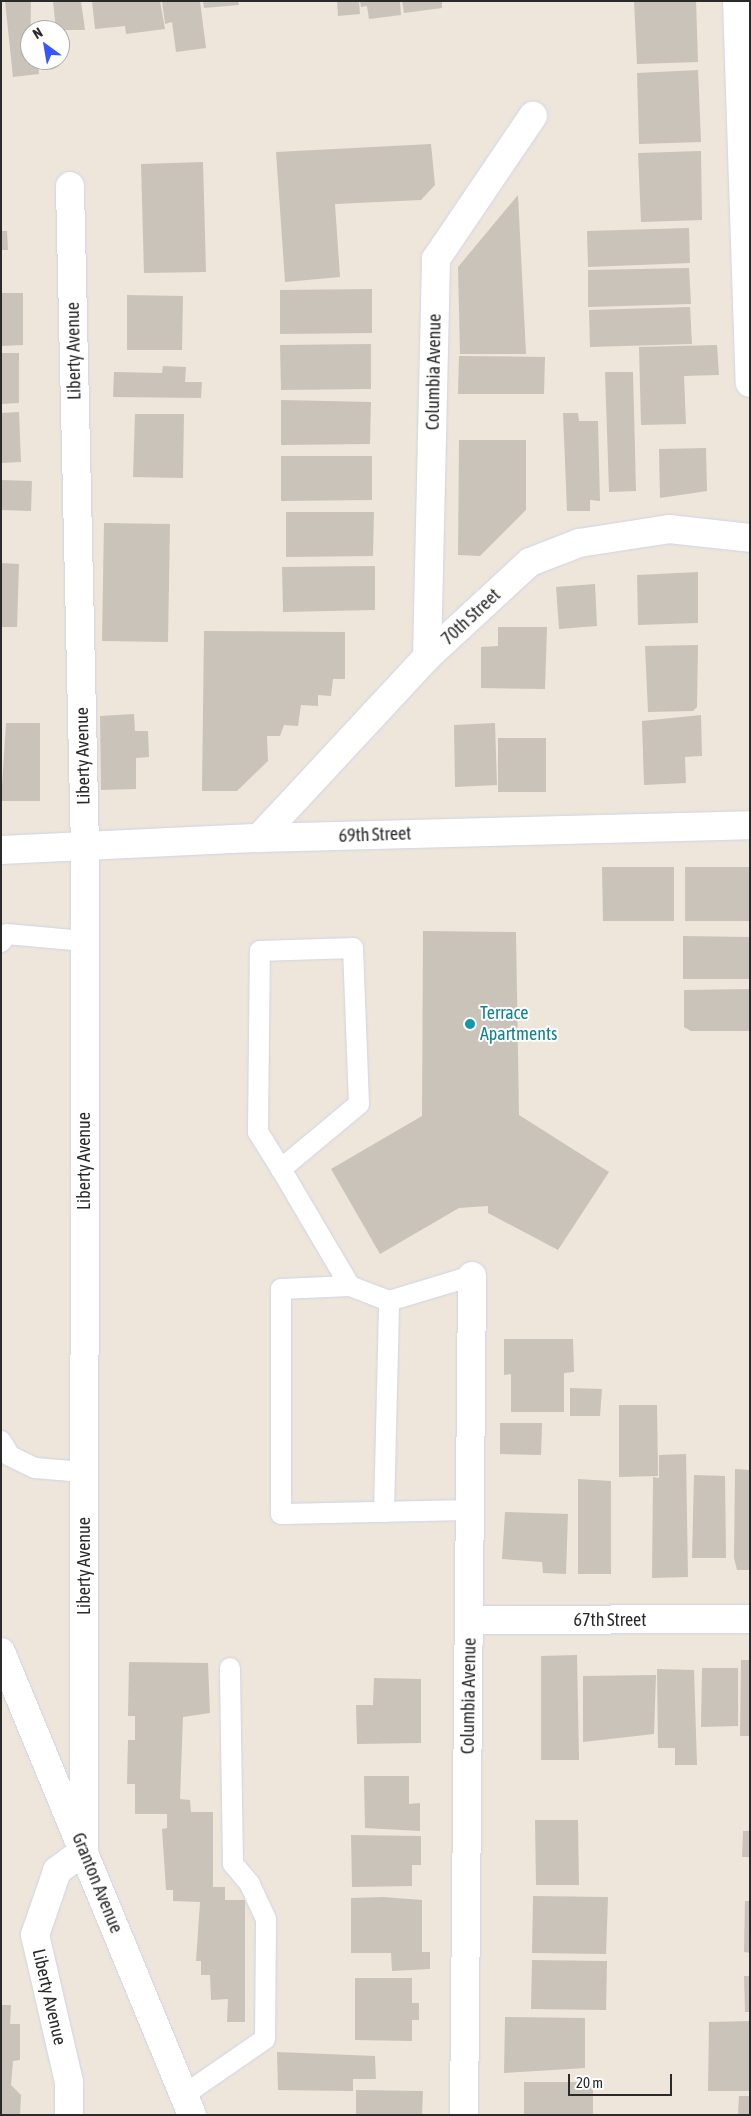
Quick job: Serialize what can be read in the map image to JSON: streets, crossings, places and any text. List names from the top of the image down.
{
  "streets": {
    "street": [
      "Liberty Avenue",
      "Columbia Avenue",
      "70th Street",
      "69th Street",
      "67th Street",
      "Granton Avenue"
    ]
  },
  "crossings": [
    ["Liberty Avenue", "69th Street"],
    ["Liberty Avenue", "Granton Avenue"],
    ["Columbia Avenue", "70th Street"],
    ["Columbia Avenue", "67th Street"],
    ["70th Street", "69th Street"]
  ],
  "places": ["Terrace Apartments"],
  "scale_bar": "20 m",
  "north": "top left"
}
